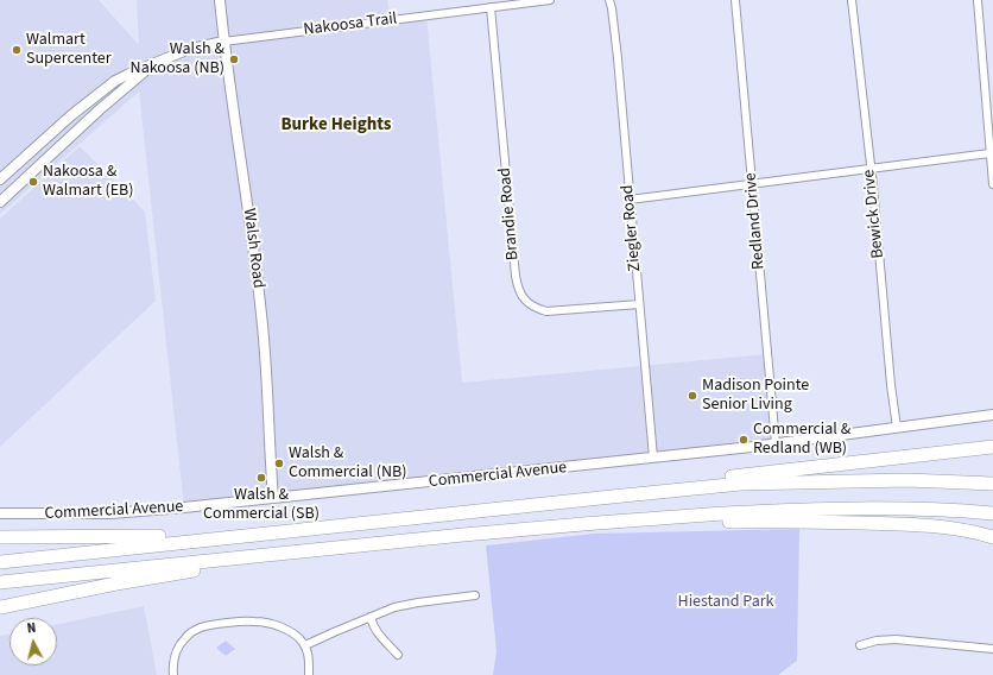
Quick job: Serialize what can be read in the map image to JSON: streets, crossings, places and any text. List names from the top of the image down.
{
  "streets": {
    "street": [
      "Nakoosa Trail",
      "Brandie Road",
      "Bewick Drive",
      "Redland Drive",
      "Ziegler Road",
      "Walsh Road",
      "Commercial Avenue"
    ]
  },
  "crossings": [
    ["Nakoosa Trail", "Brandie Road"],
    ["Nakoosa Trail", "Walsh Road"],
    ["Brandie Road", "Ziegler Road"],
    ["Bewick Drive", "Commercial Avenue"],
    ["Redland Drive", "Commercial Avenue"],
    ["Ziegler Road", "Commercial Avenue"],
    ["Walsh Road", "Commercial Avenue"]
  ],
  "districts": ["Burke Heights"],
  "parks": ["Hiestand Park"],
  "places": [
    "Walmart Supercenter",
    "Walsh & Nakoosa (NB)",
    "Nakoosa & Walmart (EB)",
    "Madison Pointe Senior Living",
    "Commercial & Redland (WB)",
    "Walsh & Commercial (NB)",
    "Walsh & Commercial (SB)"
  ],
  "north": "top"
}
